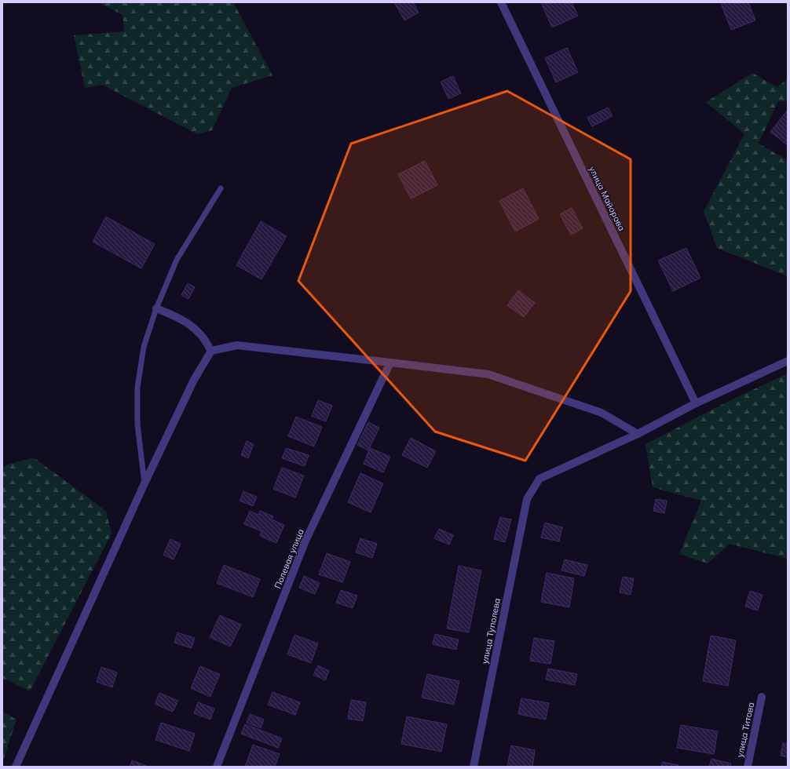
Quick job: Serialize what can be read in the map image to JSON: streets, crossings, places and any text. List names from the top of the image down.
{
  "streets": {
    "street": [
      "улица Майорова",
      "Полевая улица",
      "улица Туполева",
      "улица Титова"
    ]
  },
  "crossings": [
    ["улица Майорова", "улица Туполева"]
  ]
}
